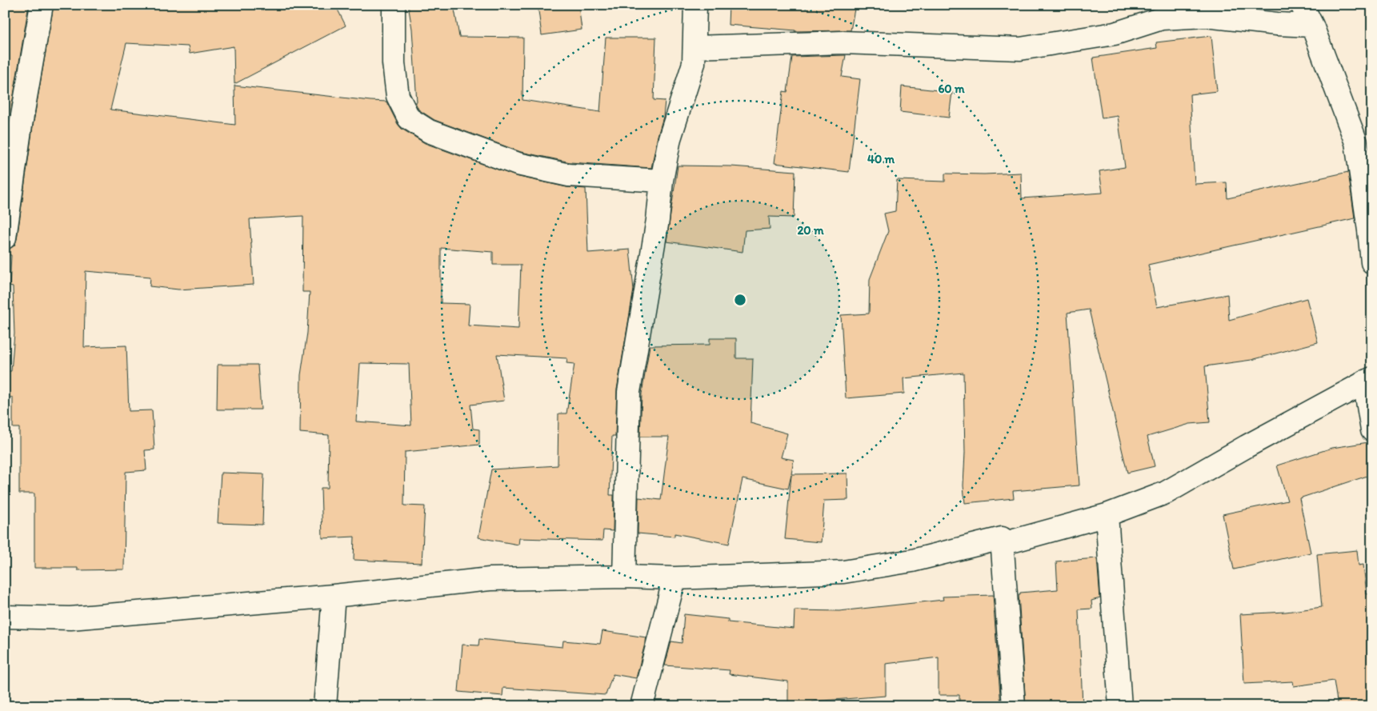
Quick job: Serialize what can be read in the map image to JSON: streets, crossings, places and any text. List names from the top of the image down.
{
  "rings": ["60 m", "40 m", "20 m"]
}
